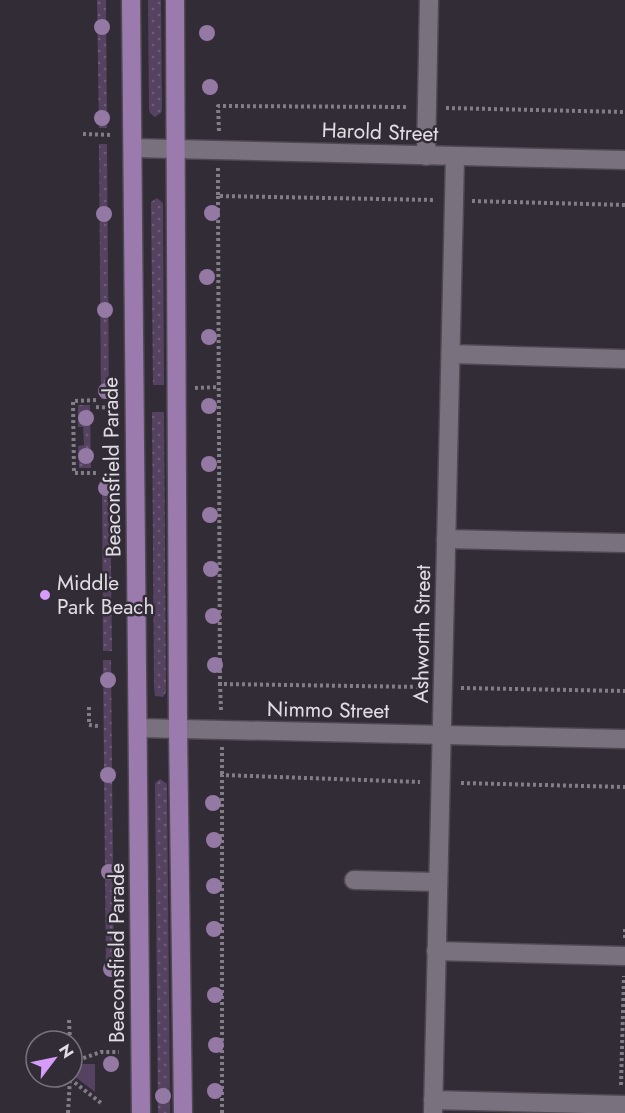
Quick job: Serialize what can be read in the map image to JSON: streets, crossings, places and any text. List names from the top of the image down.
{
  "streets": {
    "main road": ["Beaconsfield Parade"],
    "street": ["Harold Street", "Ashworth Street", "Nimmo Street"]
  },
  "crossings": [
    ["Harold Street", "Beaconsfield Parade"],
    ["Harold Street", "Ashworth Street"],
    ["Beaconsfield Parade", "Nimmo Street"],
    ["Ashworth Street", "Nimmo Street"]
  ],
  "places": ["Middle Park Beach"],
  "north": "top right"
}
